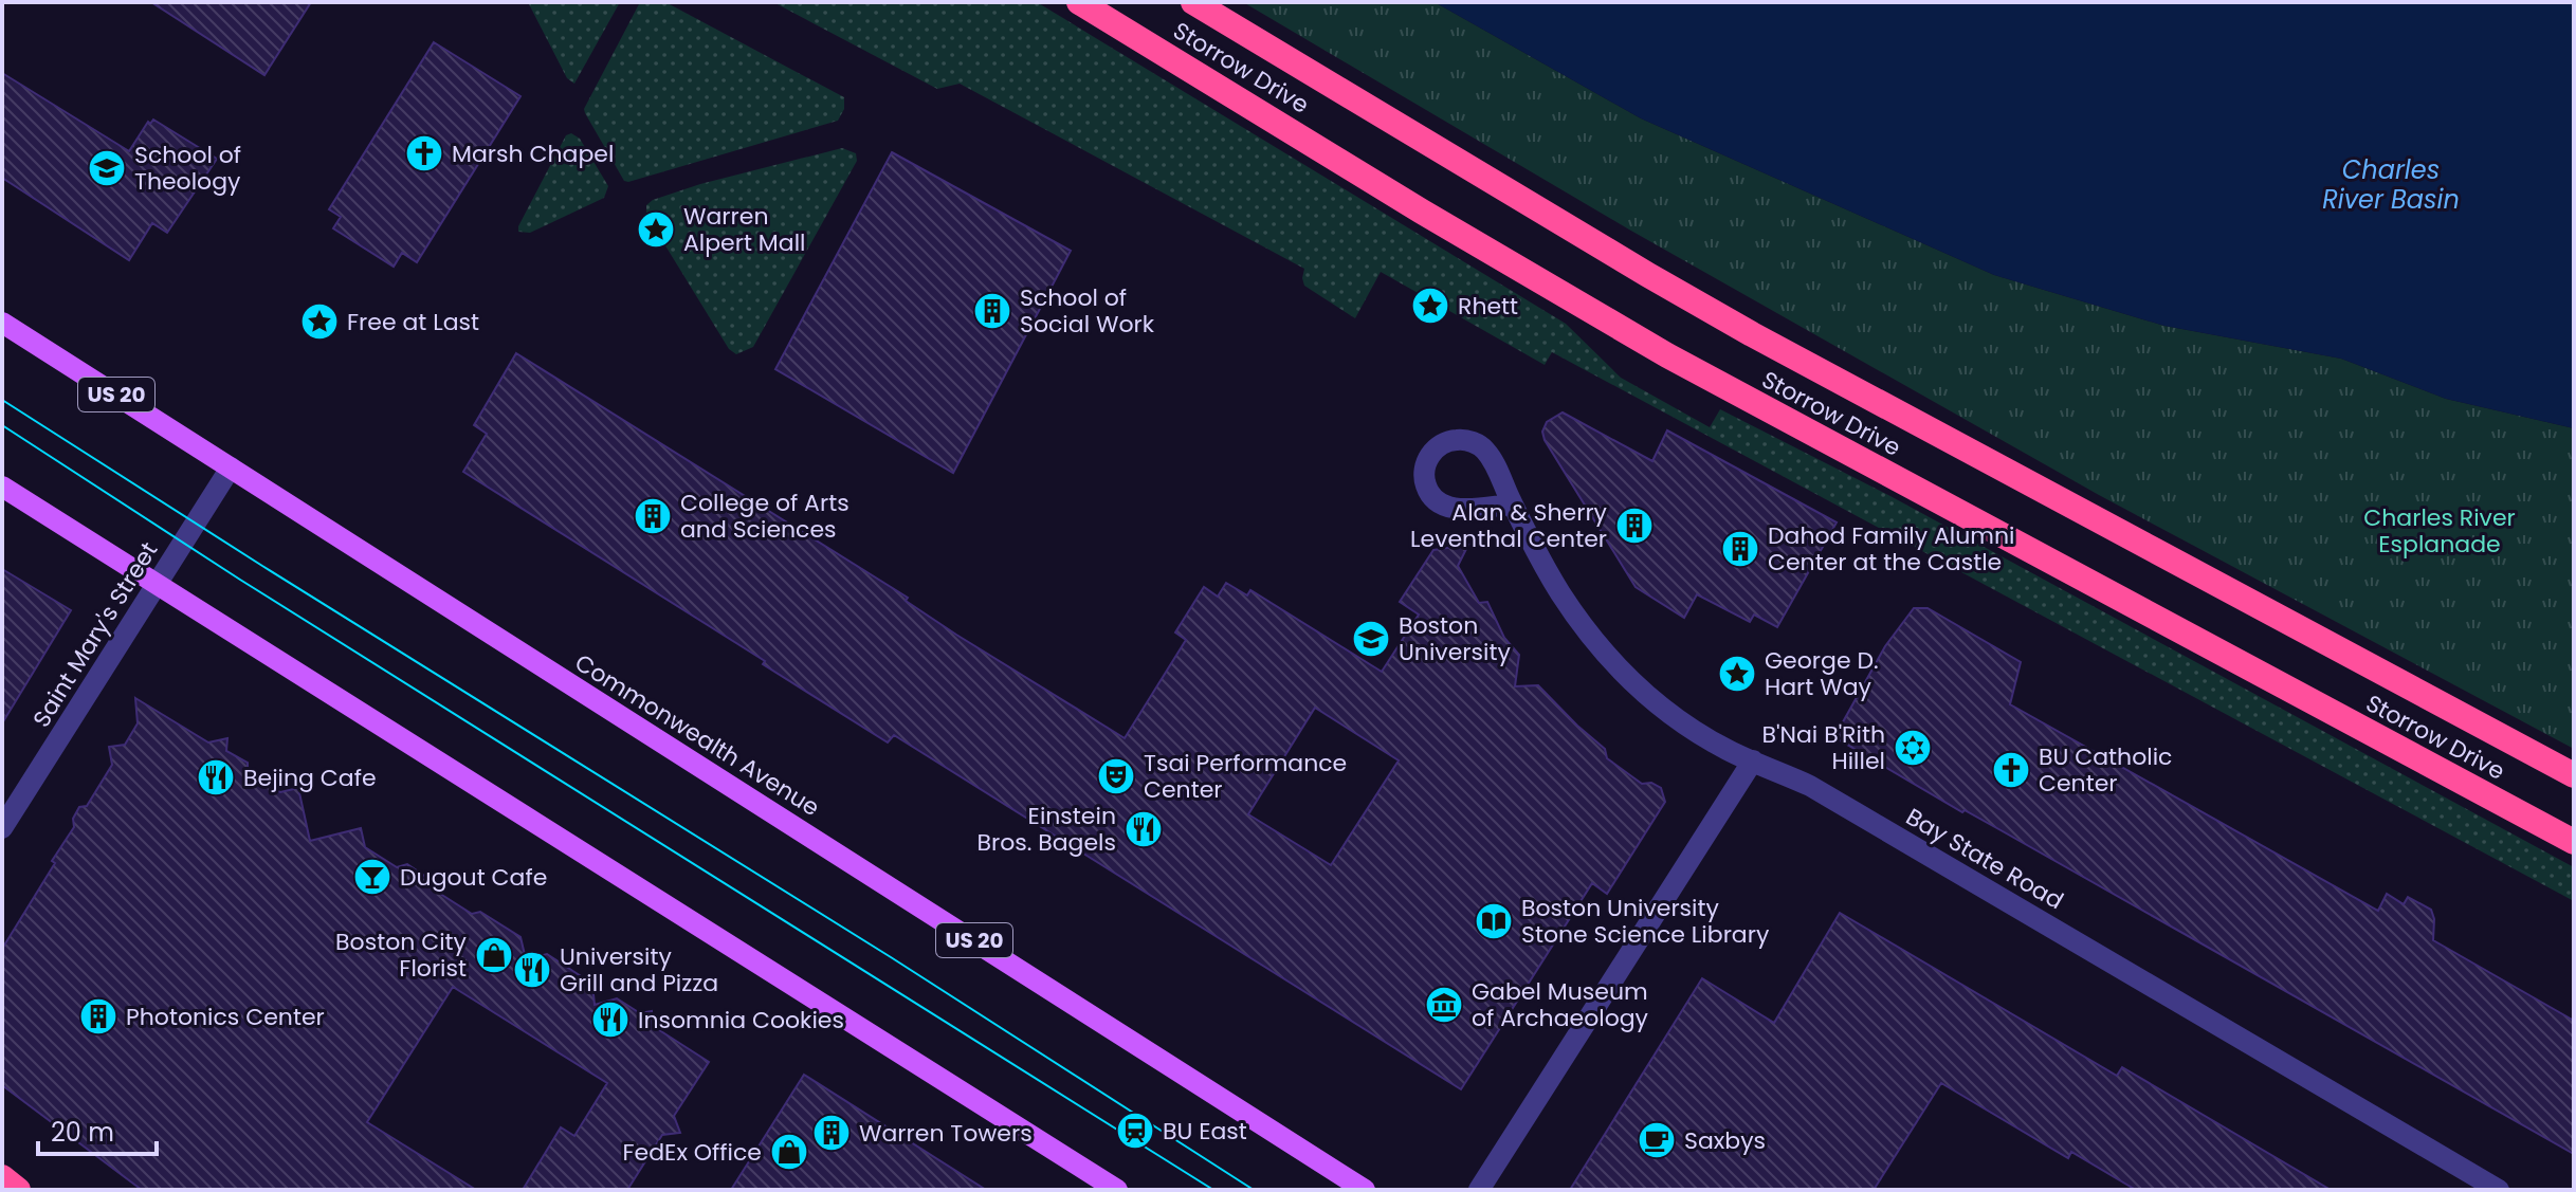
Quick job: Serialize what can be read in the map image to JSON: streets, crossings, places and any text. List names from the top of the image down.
{
  "streets": {
    "highway": ["Storrow Drive"],
    "main road": ["US 20", "Commonwealth Avenue"],
    "street": ["Saint Mary's Street", "Bay State Road"]
  },
  "crossings": [
    ["Saint Mary's Street", "Commonwealth Avenue"]
  ],
  "water": ["Charles River Basin"],
  "parks": ["Charles River Esplanade"],
  "places": {
    "church": ["Marsh Chapel", "BU Catholic Center"],
    "school or university": ["School of Theology", "Boston University"],
    "place": [
      "Warren Alpert Mall",
      "Rhett",
      "Free at Last",
      "George D. Hart Way"
    ],
    "building": [
      "School of Social Work",
      "College of Arts and Sciences",
      "Alan & Sherry Leventhal Center",
      "Dahod Family Alumni Center at the Castle",
      "Photonics Center",
      "Warren Towers"
    ],
    "synagogue": ["B'Nai B'Rith Hillel"],
    "theatre": ["Tsai Performance Center"],
    "restaurant": [
      "Bejing Cafe",
      "Einstein Bros. Bagels",
      "University Grill and Pizza",
      "Insomnia Cookies"
    ],
    "bar": ["Dugout Cafe"],
    "library": ["Boston University Stone Science Library"],
    "shop": ["Boston City Florist", "FedEx Office"],
    "museum": ["Gabel Museum of Archaeology"],
    "station": ["BU East"],
    "cafe": ["Saxbys"]
  },
  "scale_bar": "20 m"
}
